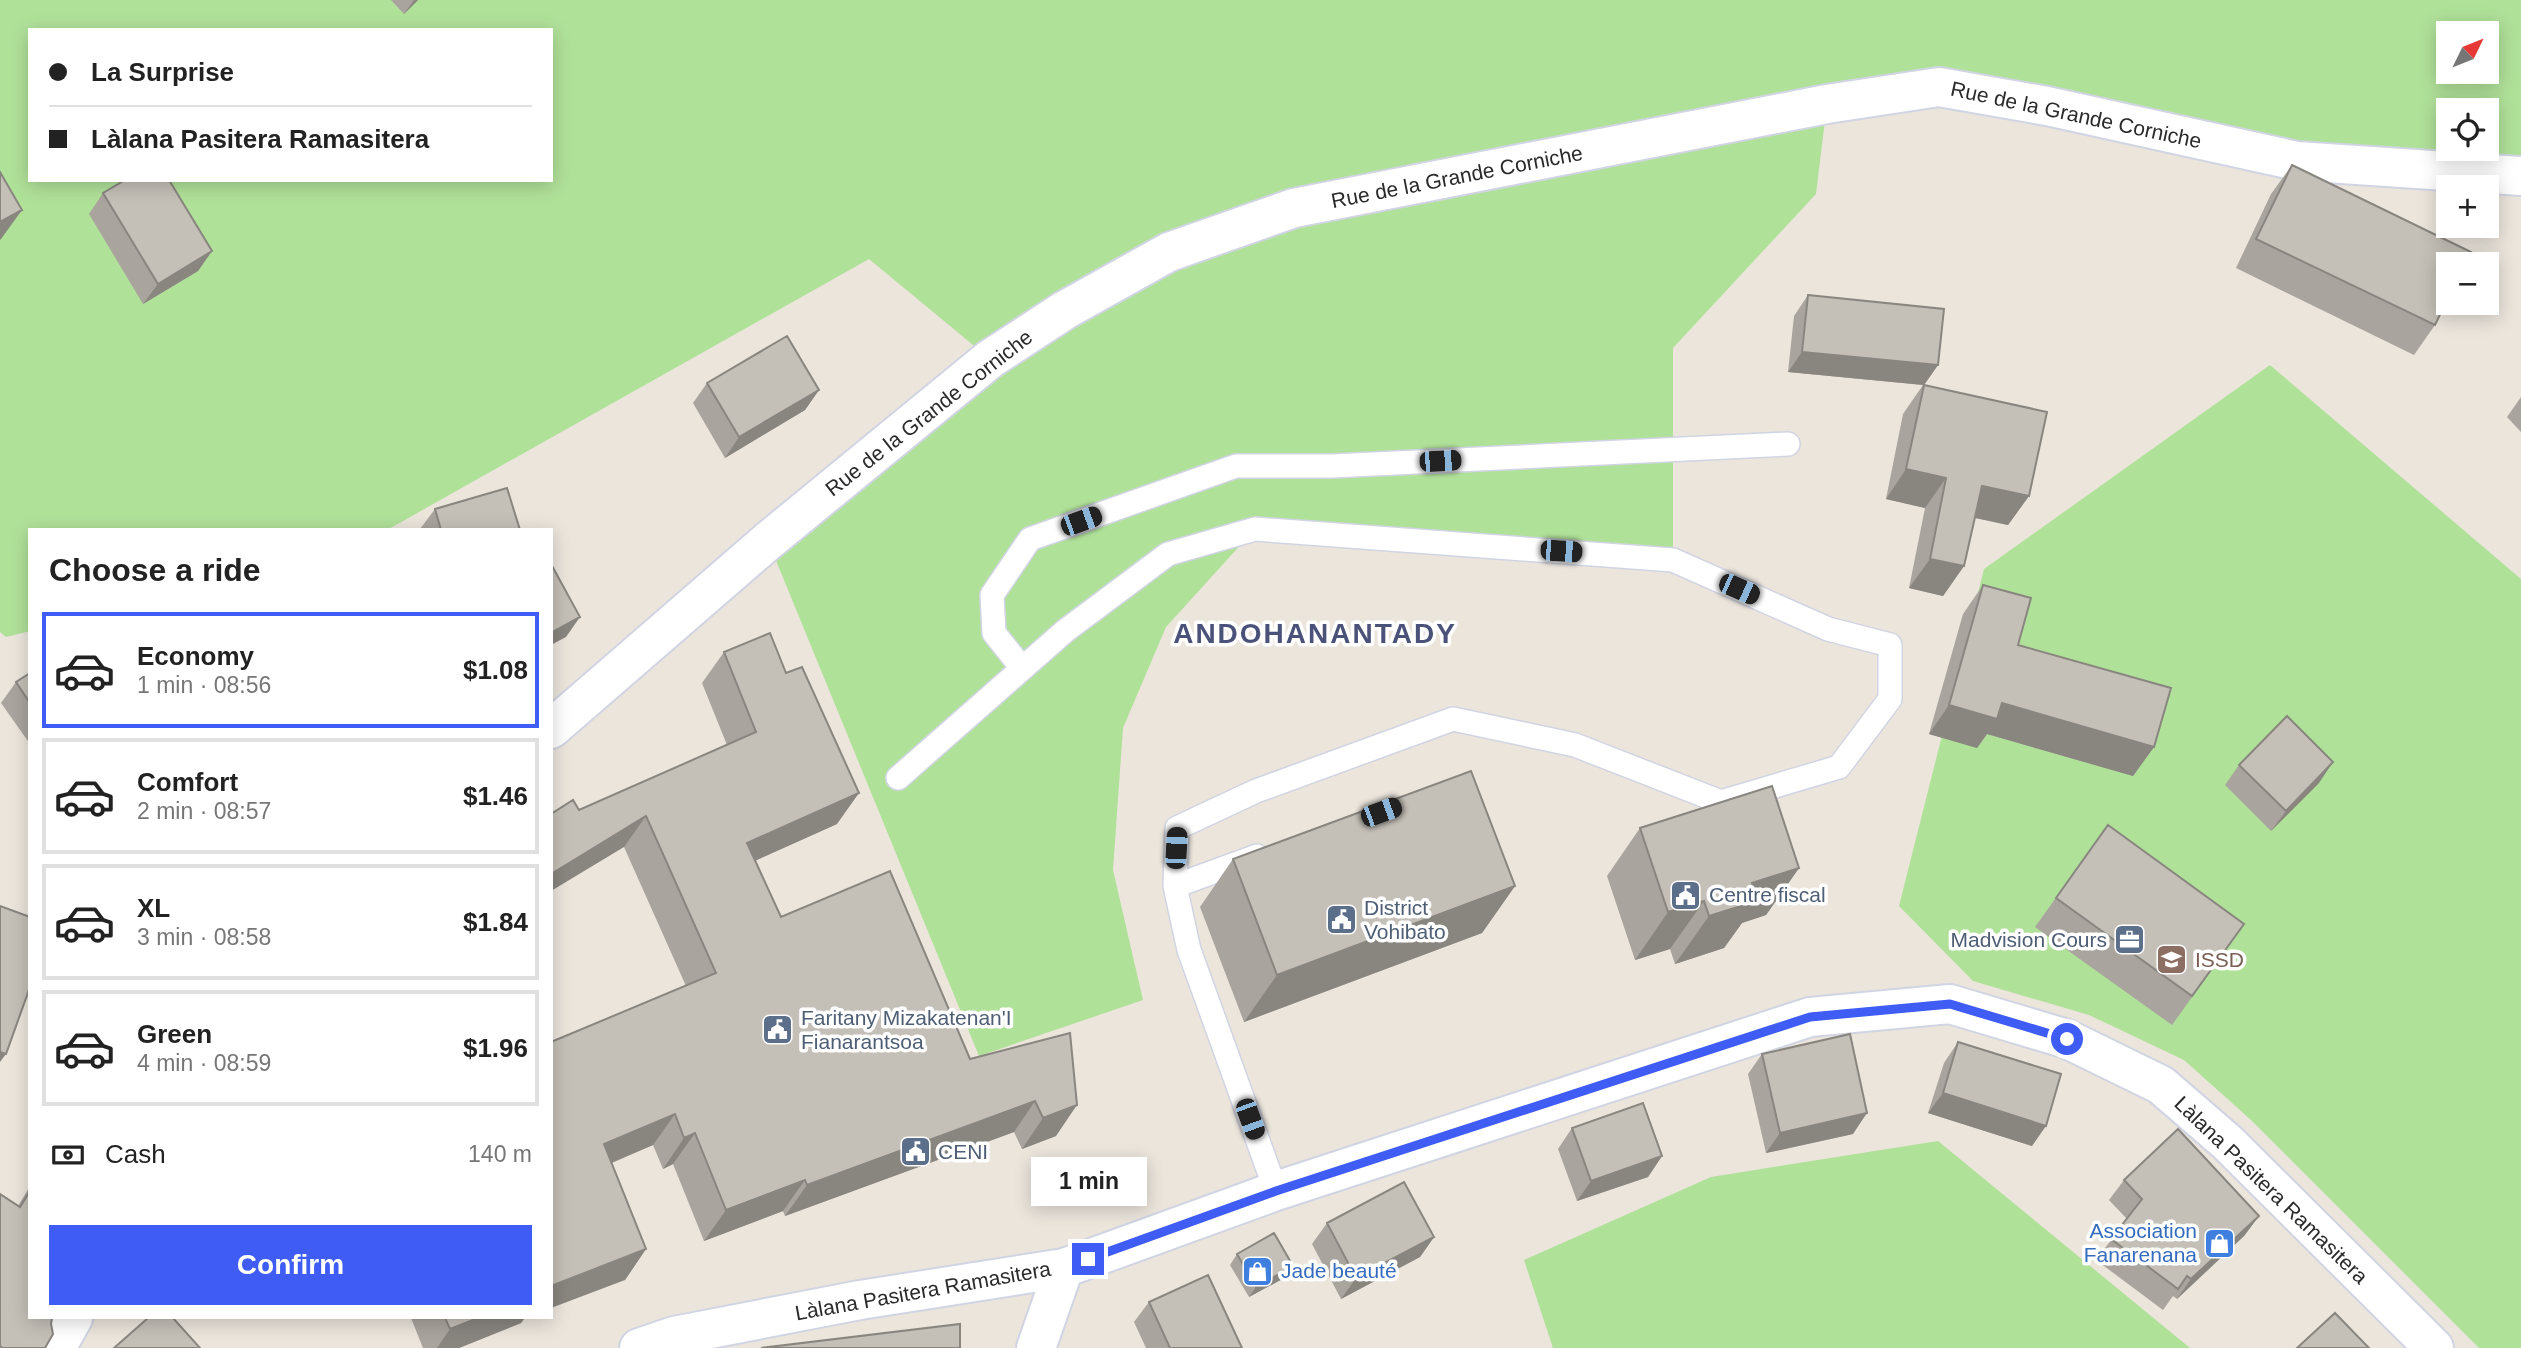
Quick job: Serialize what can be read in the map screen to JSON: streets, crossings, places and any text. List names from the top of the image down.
{
  "streets": {
    "street": ["Rue de la Grande Corniche", "Làlana Pasitera Ramasitera"]
  },
  "districts": ["ANDOHANANTADY"],
  "places": {
    "public building": [
      "Centre fiscal",
      "District Vohibato",
      "Faritany Mizakatenan'I Fianarantsoa",
      "CENI"
    ],
    "office": ["Madvision Cours"],
    "school or university": ["ISSD"],
    "shop": ["Association Fanarenana", "Jade beauté"]
  },
  "north": "top right",
  "page": {
    "map_buttons": ["+", "−"],
    "banner": ["La Surprise", "Làlana Pasitera Ramasitera"],
    "heading": "Choose a ride",
    "list": [
      {
        "name": "Economy",
        "note": "1 min · 08:56",
        "value": "$1.08"
      },
      {
        "name": "Comfort",
        "note": "2 min · 08:57",
        "value": "$1.46"
      },
      {
        "name": "XL",
        "note": "3 min · 08:58",
        "value": "$1.84"
      },
      {
        "name": "Green",
        "note": "4 min · 08:59",
        "value": "$1.96"
      }
    ],
    "pay": ["Cash", "140 m"],
    "bubble": "1 min",
    "buttons": "Confirm"
  }
}
